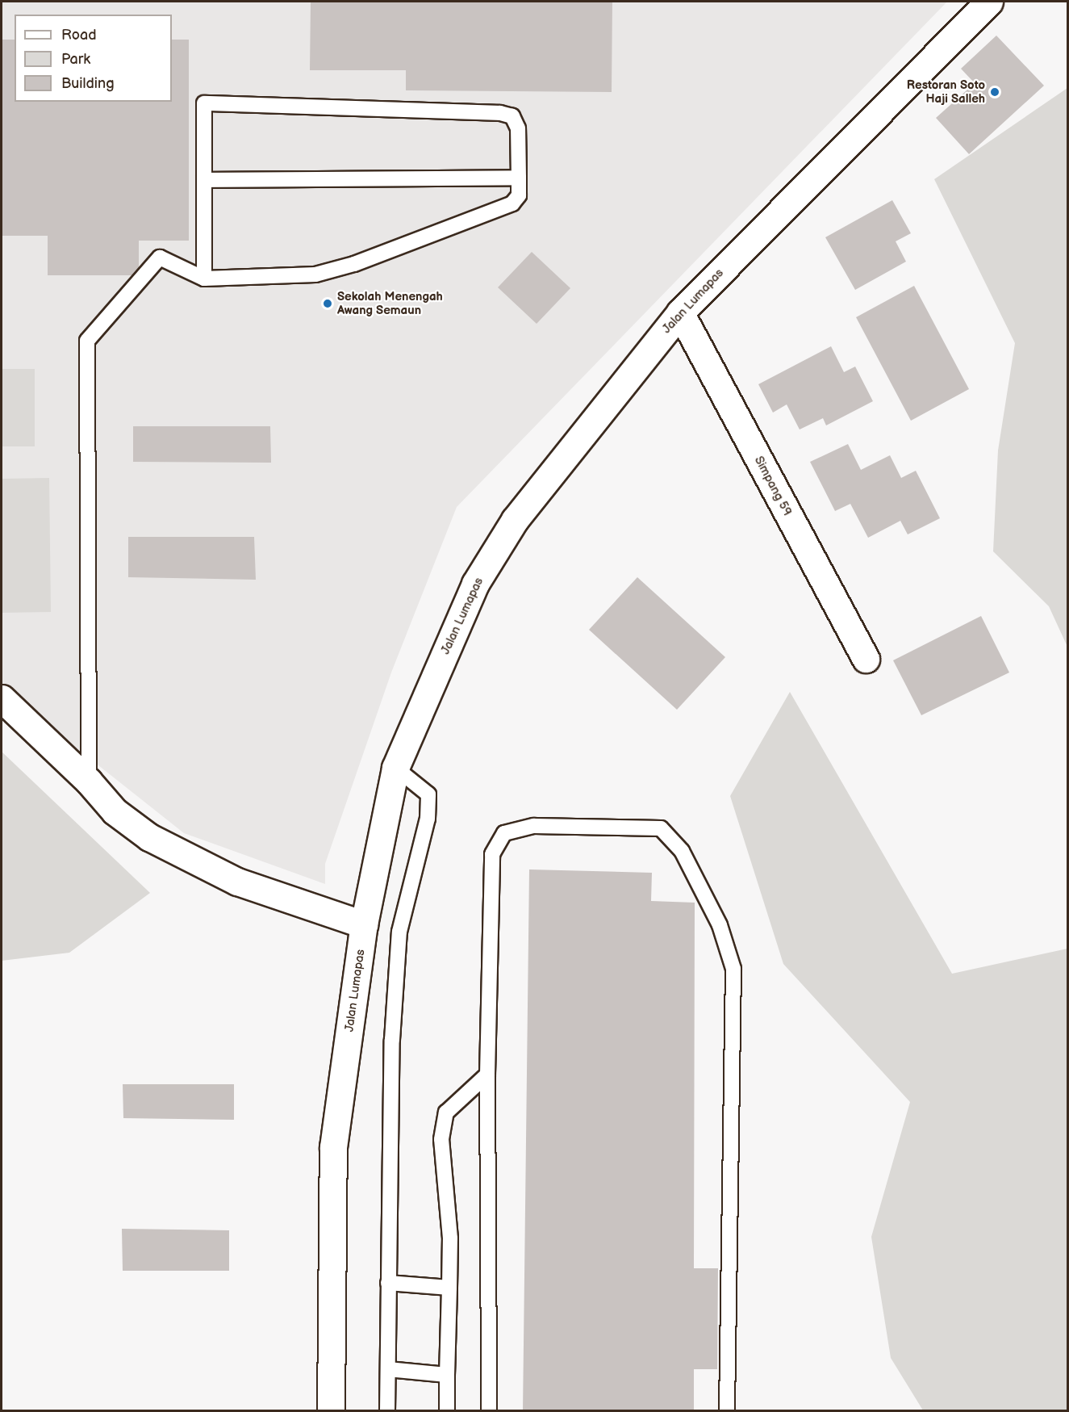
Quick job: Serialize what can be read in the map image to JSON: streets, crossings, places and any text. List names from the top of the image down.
{
  "streets": {
    "main road": ["Jalan Lumapas", "Simpang 59"]
  },
  "crossings": [
    ["Jalan Lumapas", "Simpang 59"]
  ],
  "places": ["Restoran Soto Haji Salleh", "Sekolah Menengah Awang Semaun"],
  "legend": ["Road", "Park", "Building"]
}
